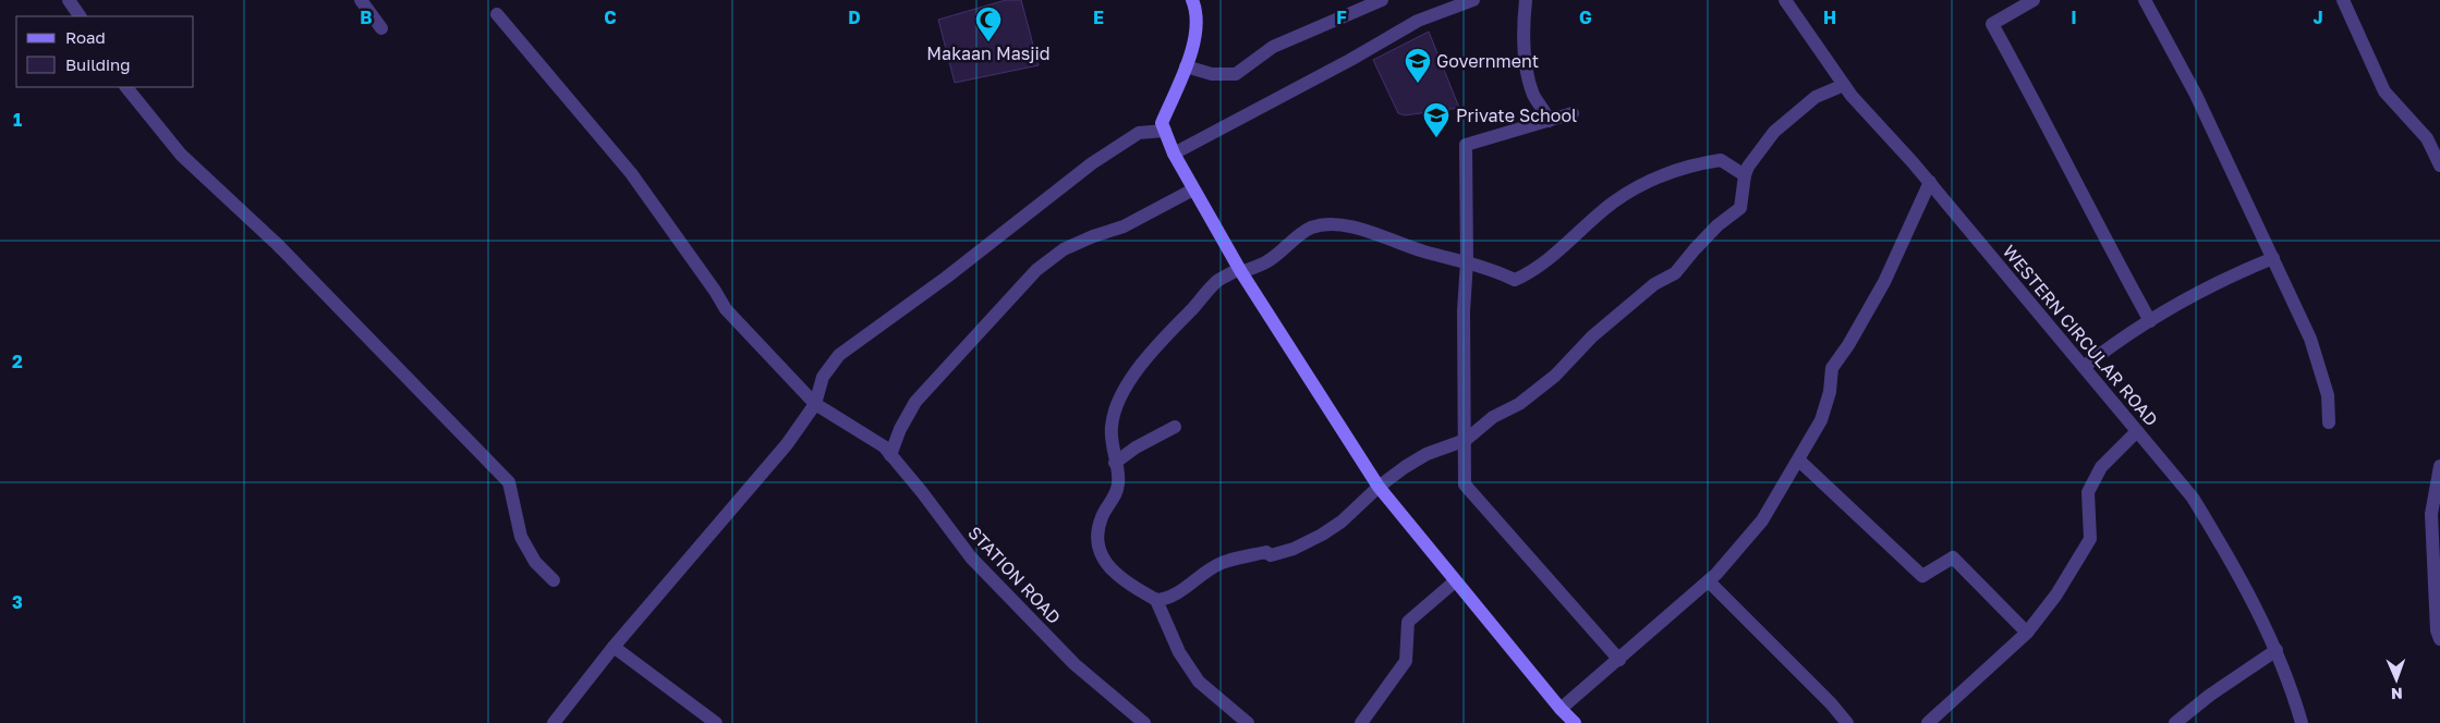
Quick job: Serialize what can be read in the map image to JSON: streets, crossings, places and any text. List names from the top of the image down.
{
  "streets": {
    "street": ["WESTERN CIRCULAR ROAD", "STATION ROAD"]
  },
  "places": {
    "mosque": ["Makaan Masjid"],
    "school or university": ["Government", "Private School"]
  },
  "legend": ["Road", "Building"],
  "north": "bottom",
  "grid": {
    "columns": [
      "B",
      "C",
      "D",
      "E",
      "F",
      "G",
      "H",
      "I",
      "J"
    ],
    "rows": ["1", "2", "3"]
  }
}
